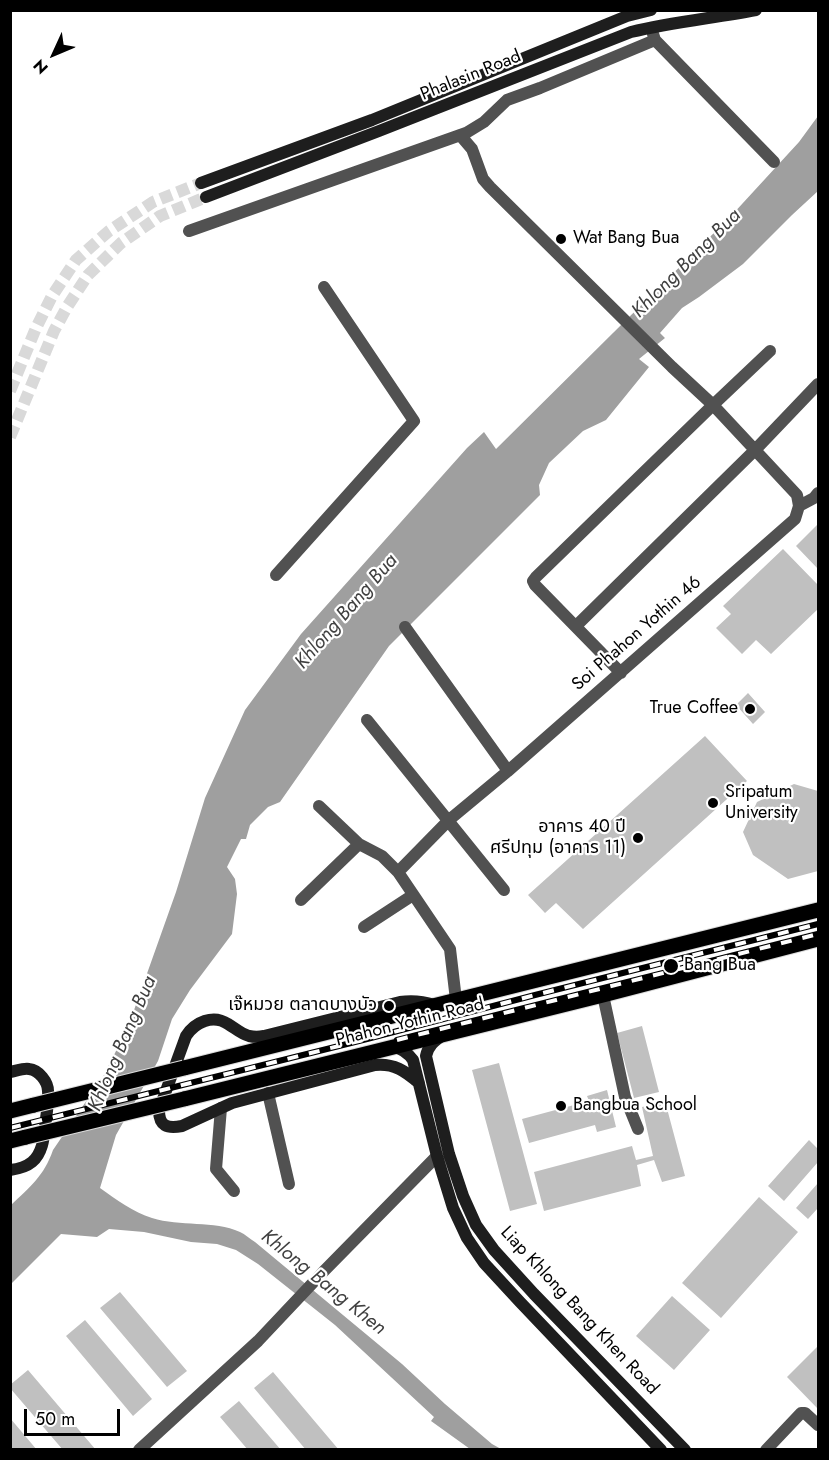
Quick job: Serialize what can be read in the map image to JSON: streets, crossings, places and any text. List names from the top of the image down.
{
  "streets": {
    "main road": ["Phalasin Road", "Phahon Yothin Road", "Liap Khlong Bang Khen Road"],
    "street": ["Soi Phahon Yothin 46"]
  },
  "water": ["Khlong Bang Bua", "Khlong Bang Khen"],
  "places": [
    "Wat Bang Bua",
    "True Coffee",
    "Sripatum University",
    "อาคาร 40 ปี ศรีปทุม (อาคาร 11)",
    "Bang Bua",
    "เจ๊หมวย ตลาดบางบัว",
    "Bangbua School"
  ],
  "scale_bar": "50 m",
  "north": "bottom left"
}
